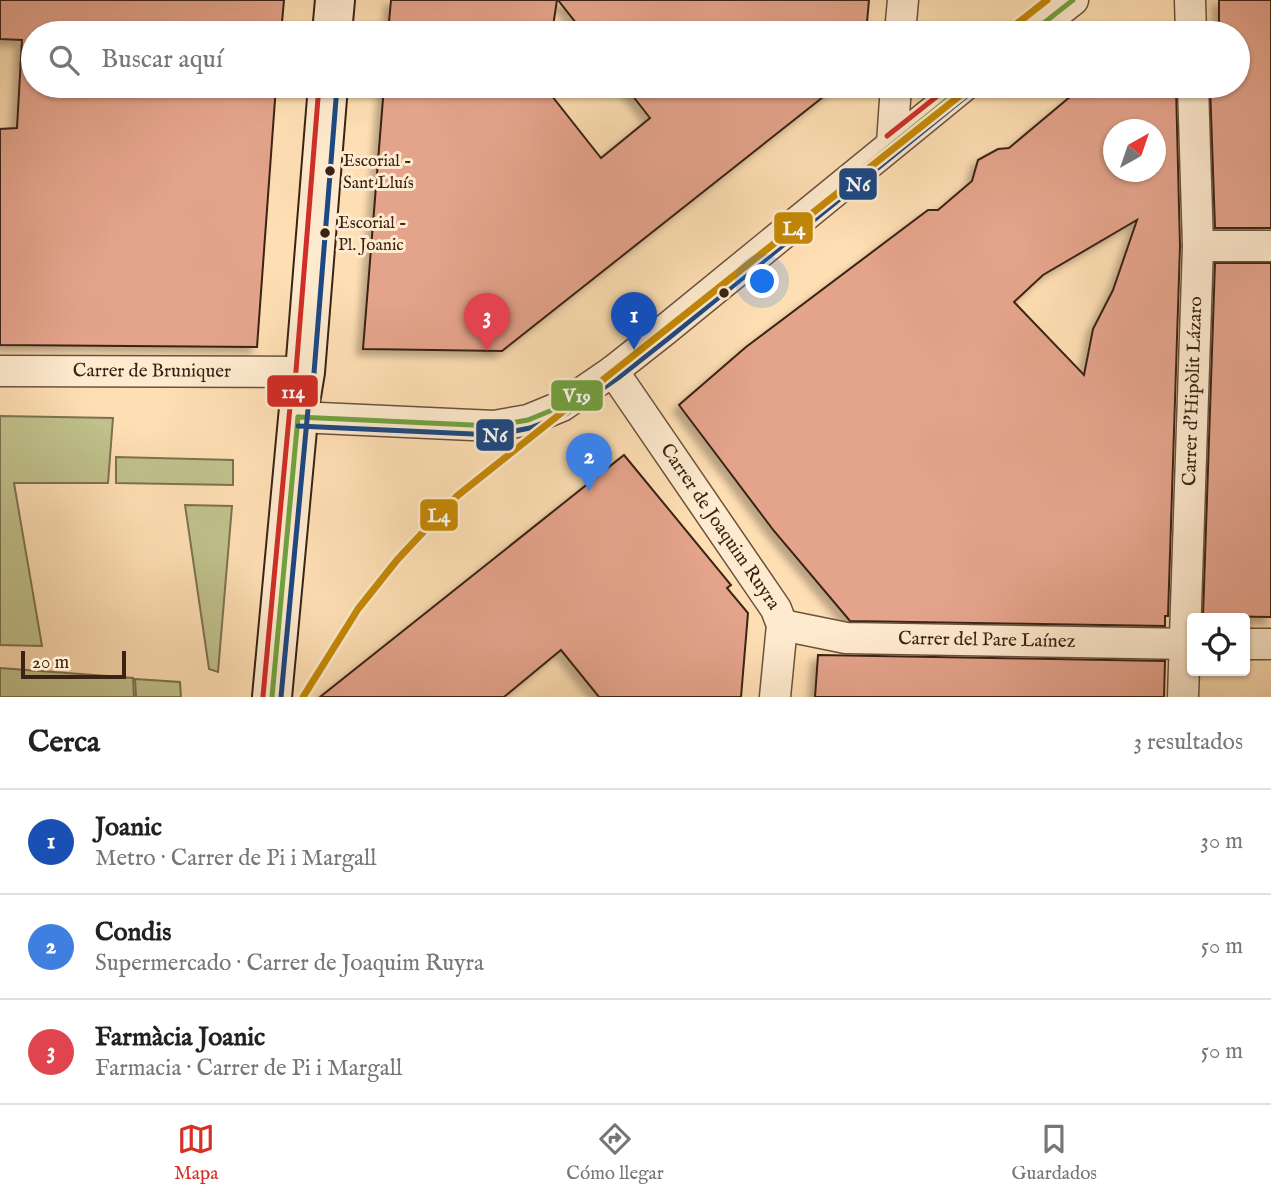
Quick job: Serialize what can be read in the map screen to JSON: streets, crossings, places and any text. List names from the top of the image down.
{
  "streets": {
    "street": [
      "Carrer de Bruniquer",
      "Carrer d'Hipòlit Lázaro",
      "Carrer de Joaquim Ruyra",
      "Carrer del Pare Laínez"
    ]
  },
  "crossings": [
    ["Carrer de Joaquim Ruyra", "Carrer del Pare Laínez"]
  ],
  "places": ["Escorial - Sant Lluís", "Escorial - Pl. Joanic"],
  "lines": [
    "transit line L4",
    "transit line V19",
    "transit line N6",
    "transit line 114"
  ],
  "scale_bar": "20 m",
  "north": "top right",
  "page": {
    "search": "Buscar aquí",
    "pins": ["1", "3", "2"],
    "scale": "20 m",
    "heading": ["Cerca", "3 resultados"],
    "list": [
      {
        "mark": "1",
        "name": "Joanic",
        "note": "Metro · Carrer de Pi i Margall",
        "value": "30 m"
      },
      {
        "mark": "2",
        "name": "Condis",
        "note": "Supermercado · Carrer de Joaquim Ruyra",
        "value": "50 m"
      },
      {
        "mark": "3",
        "name": "Farmàcia Joanic",
        "note": "Farmacia · Carrer de Pi i Margall",
        "value": "50 m"
      }
    ],
    "nav": ["Mapa", "Cómo llegar", "Guardados"]
  }
}
